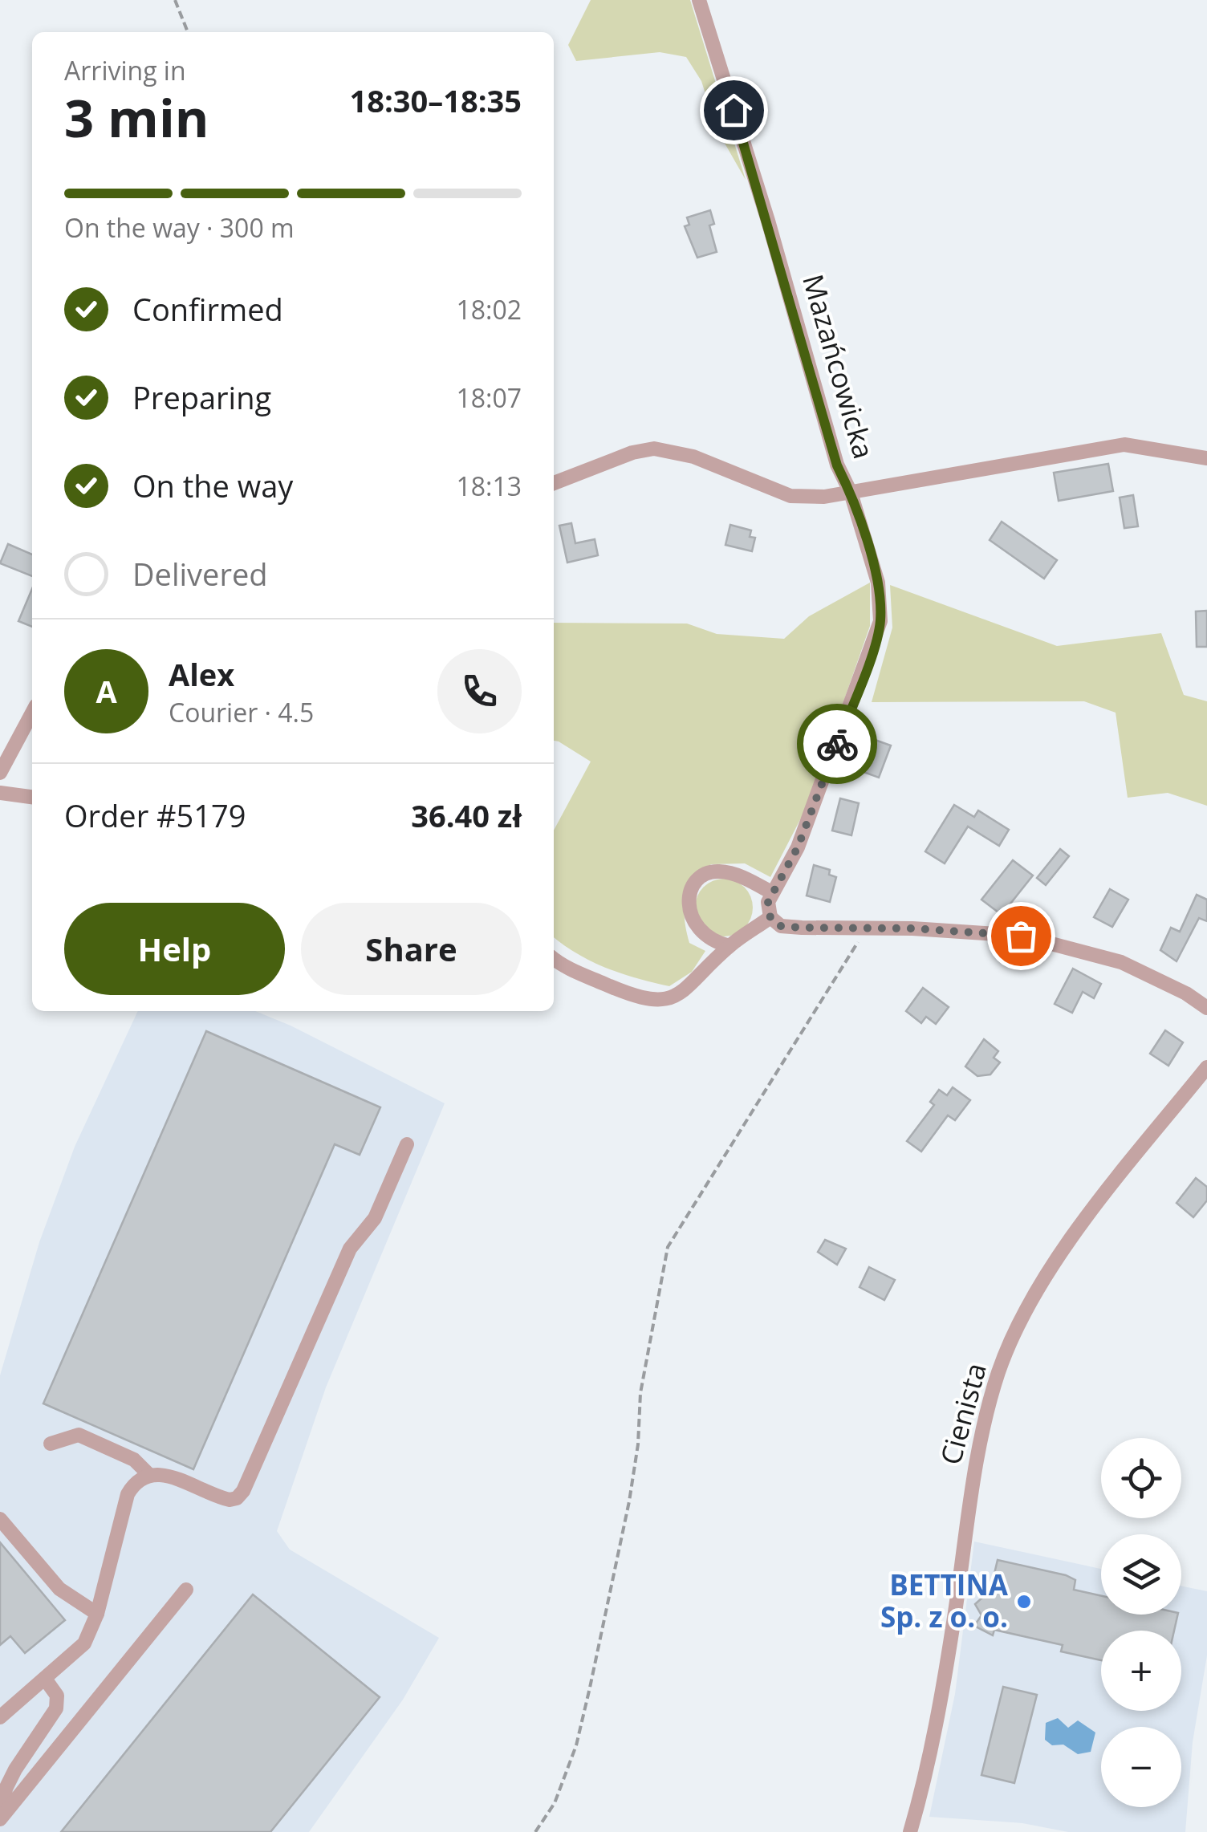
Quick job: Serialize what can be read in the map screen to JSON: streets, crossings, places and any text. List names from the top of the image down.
{
  "streets": {
    "street": ["Mazańcowicka", "Cienista"]
  },
  "places": ["BETTINA Sp. z o. o."],
  "page": {
    "heading": ["3 min", "Arriving in", "18:30–18:35"],
    "panel": [
      "Alex",
      "Courier · 4.5",
      "Order #5179",
      "36.40 zł"
    ],
    "bar": "On the way · 300 m",
    "list": [
      ["Confirmed", "18:02"],
      ["Preparing", "18:07"],
      ["On the way", "18:13"],
      "Delivered"
    ],
    "round": "A",
    "buttons": ["Help", "Share"],
    "map_buttons": ["+", "−"]
  }
}
